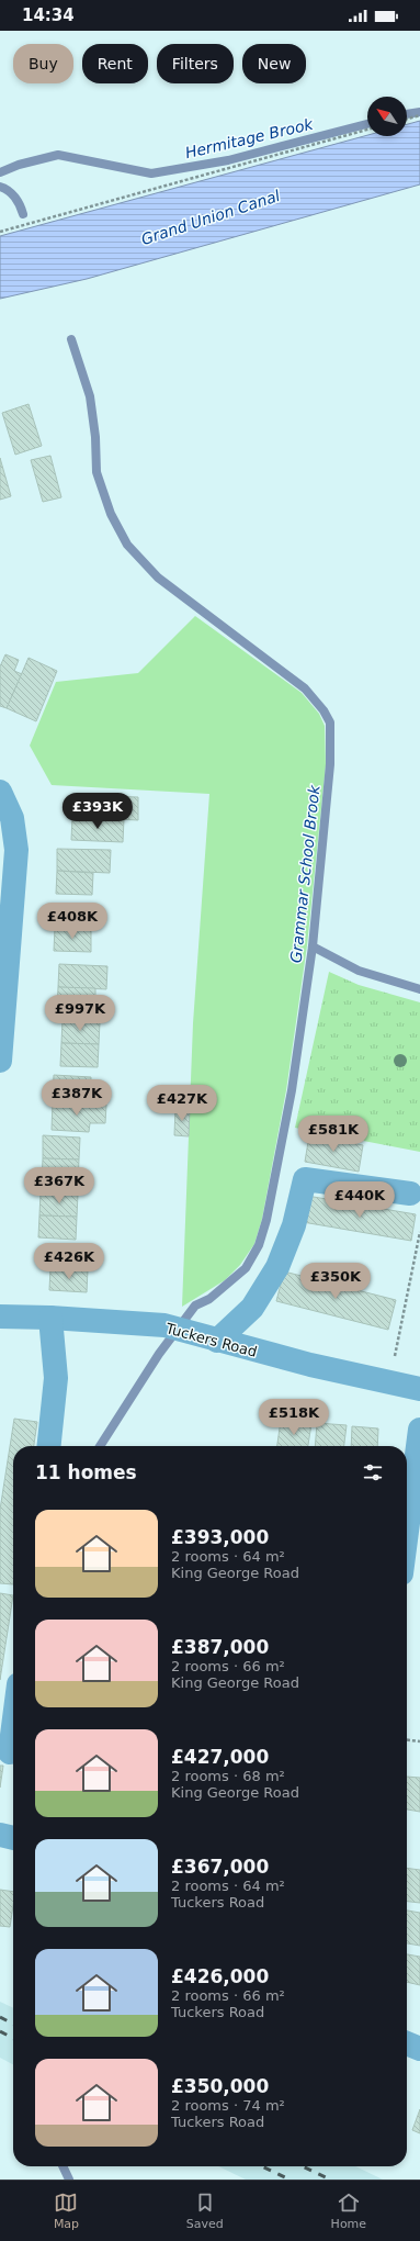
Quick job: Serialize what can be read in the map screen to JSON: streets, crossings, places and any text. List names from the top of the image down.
{
  "streets": {
    "street": ["Tuckers Road"]
  },
  "water": ["Hermitage Brook", "Grand Union Canal", "Grammar School Brook"],
  "north": "top left",
  "page": {
    "status": "14:34",
    "chip": [
      "Buy",
      "Rent",
      "Filters",
      "New"
    ],
    "price": [
      "£393K",
      "£408K",
      "£997K",
      "£387K",
      "£427K",
      "£581K",
      "£367K",
      "£440K",
      "£426K",
      "£350K",
      "£518K"
    ],
    "heading": "11 homes",
    "list": [
      {
        "name": "£393,000",
        "note": "2 rooms · 64 m² · King George Road"
      },
      {
        "name": "£387,000",
        "note": "2 rooms · 66 m² · King George Road"
      },
      {
        "name": "£427,000",
        "note": "2 rooms · 68 m² · King George Road"
      },
      {
        "name": "£367,000",
        "note": "2 rooms · 64 m² · Tuckers Road"
      },
      {
        "name": "£426,000",
        "note": "2 rooms · 66 m² · Tuckers Road"
      },
      {
        "name": "£350,000",
        "note": "2 rooms · 74 m² · Tuckers Road"
      }
    ],
    "tabs": ["Map", "Saved", "Home"]
  }
}
